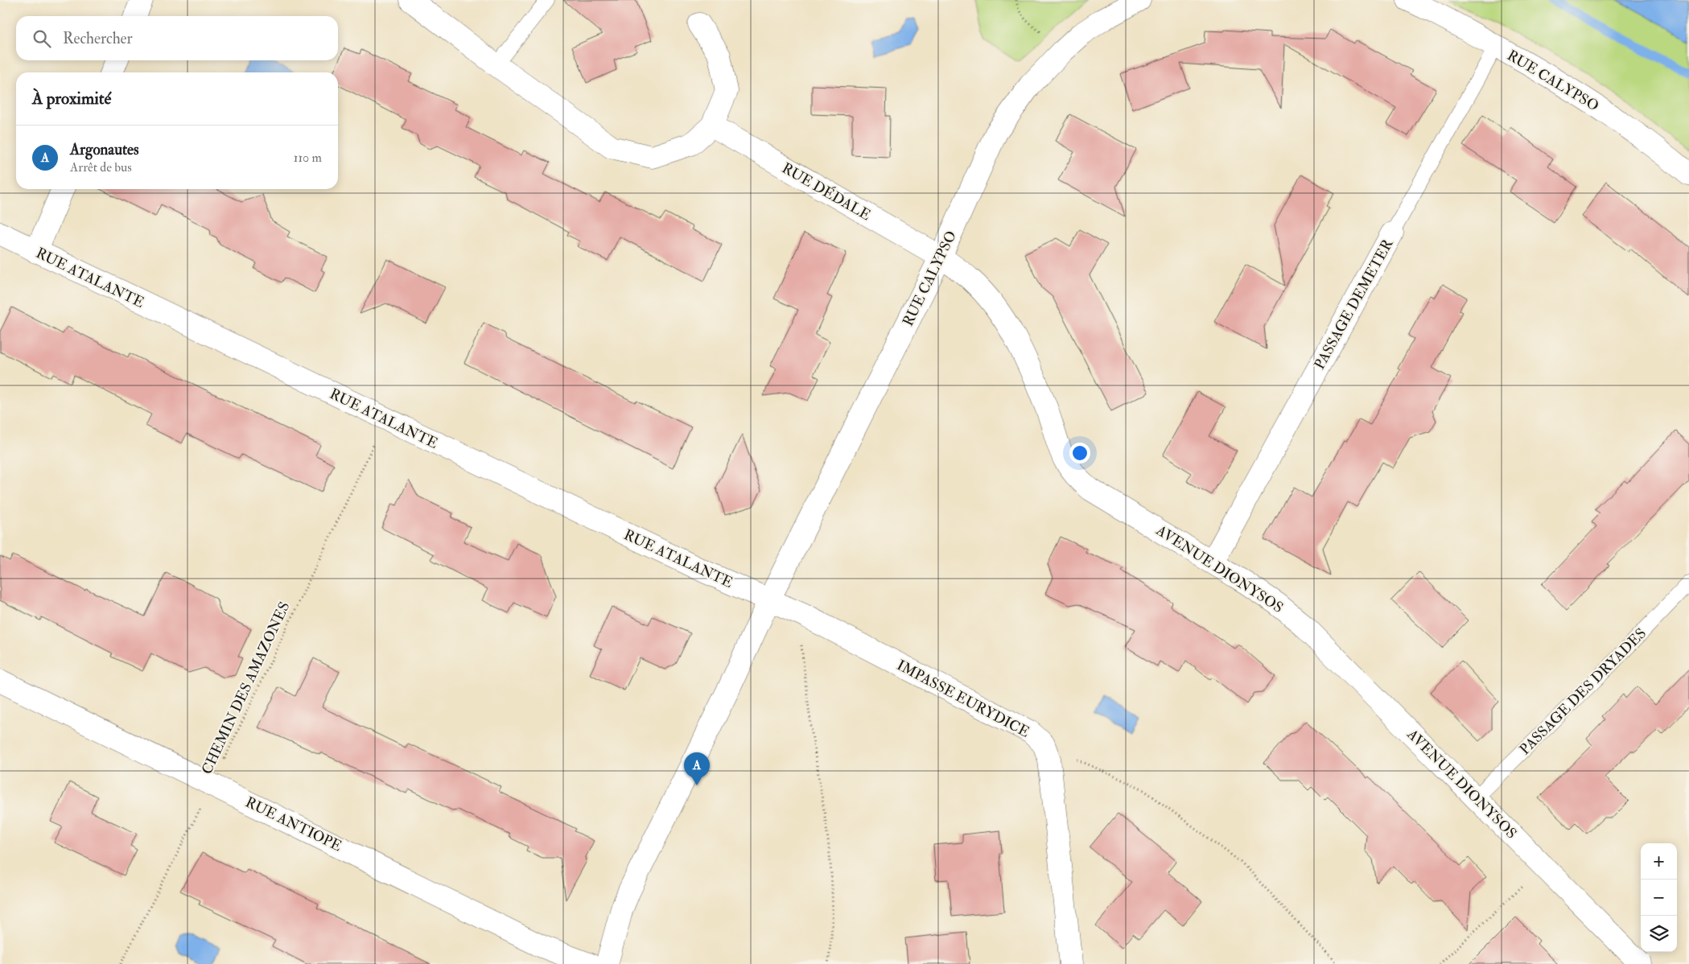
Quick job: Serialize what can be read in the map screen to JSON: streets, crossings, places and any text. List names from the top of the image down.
{
  "streets": {
    "street": [
      "RUE CALYPSO",
      "RUE DÉDALE",
      "RUE ATALANTE",
      "PASSAGE DEMETER",
      "AVENUE DIONYSOS",
      "IMPASSE EURYDICE",
      "RUE ANTIOPE"
    ],
    "lane": ["PASSAGE DES DRYADES"],
    "path": ["CHEMIN DES AMAZONES"]
  },
  "crossings": [
    ["RUE CALYPSO", "RUE DÉDALE"],
    ["RUE CALYPSO", "RUE ATALANTE"],
    ["RUE CALYPSO", "PASSAGE DEMETER"],
    ["RUE CALYPSO", "AVENUE DIONYSOS"],
    ["RUE CALYPSO", "IMPASSE EURYDICE"],
    ["RUE DÉDALE", "AVENUE DIONYSOS"],
    ["RUE ATALANTE", "CHEMIN DES AMAZONES"],
    ["RUE ATALANTE", "IMPASSE EURYDICE"],
    ["PASSAGE DEMETER", "AVENUE DIONYSOS"],
    ["AVENUE DIONYSOS", "PASSAGE DES DRYADES"],
    ["CHEMIN DES AMAZONES", "RUE ANTIOPE"]
  ],
  "page": {
    "search": "Rechercher",
    "heading": "À proximité",
    "list": [
      {
        "mark": "A",
        "name": "Argonautes",
        "note": "Arrêt de bus",
        "value": "110 m"
      }
    ],
    "pins": "A",
    "map_buttons": ["+", "−"]
  }
}
